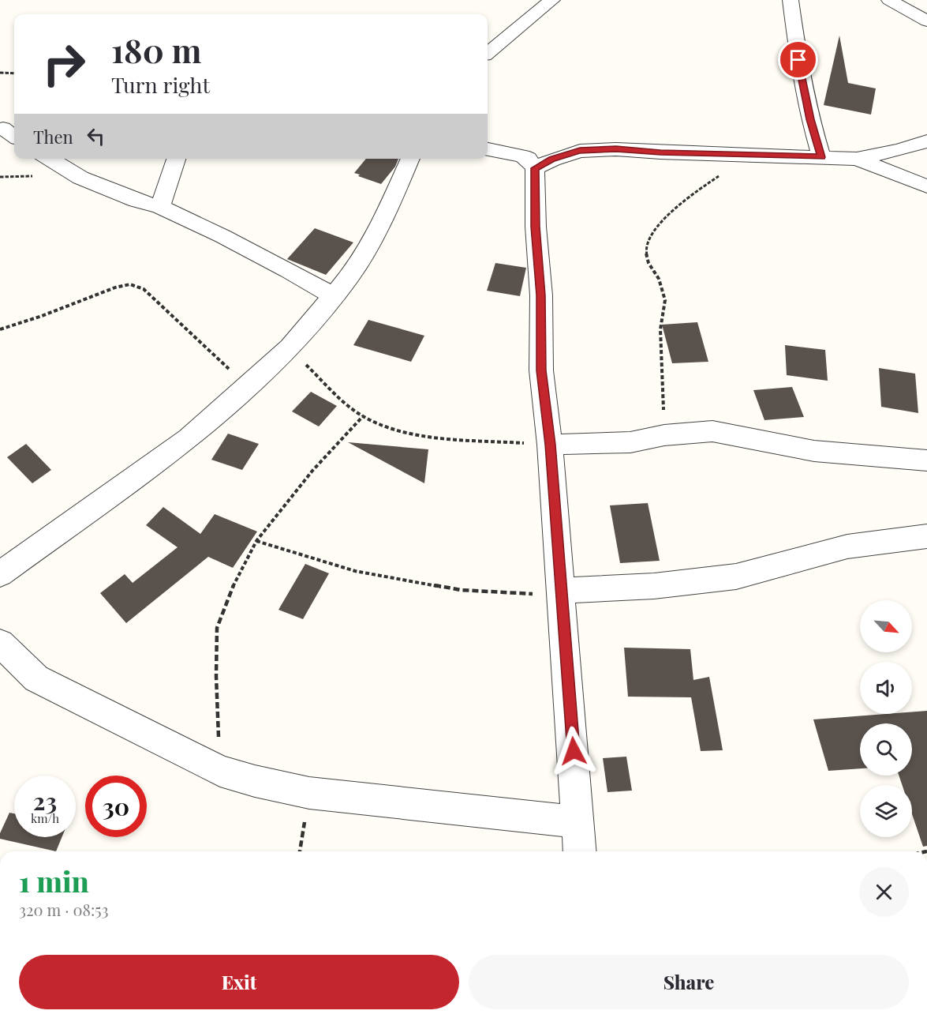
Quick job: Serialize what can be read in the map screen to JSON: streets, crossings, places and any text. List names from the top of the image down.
{
  "north": "bottom right",
  "page": {
    "turn": ["180 m", "Turn right"],
    "then": "Then",
    "speed": "23 km/h",
    "limit": "30",
    "heading": ["1 min", "320 m · 08:53"],
    "buttons": ["Exit", "Share"]
  }
}
